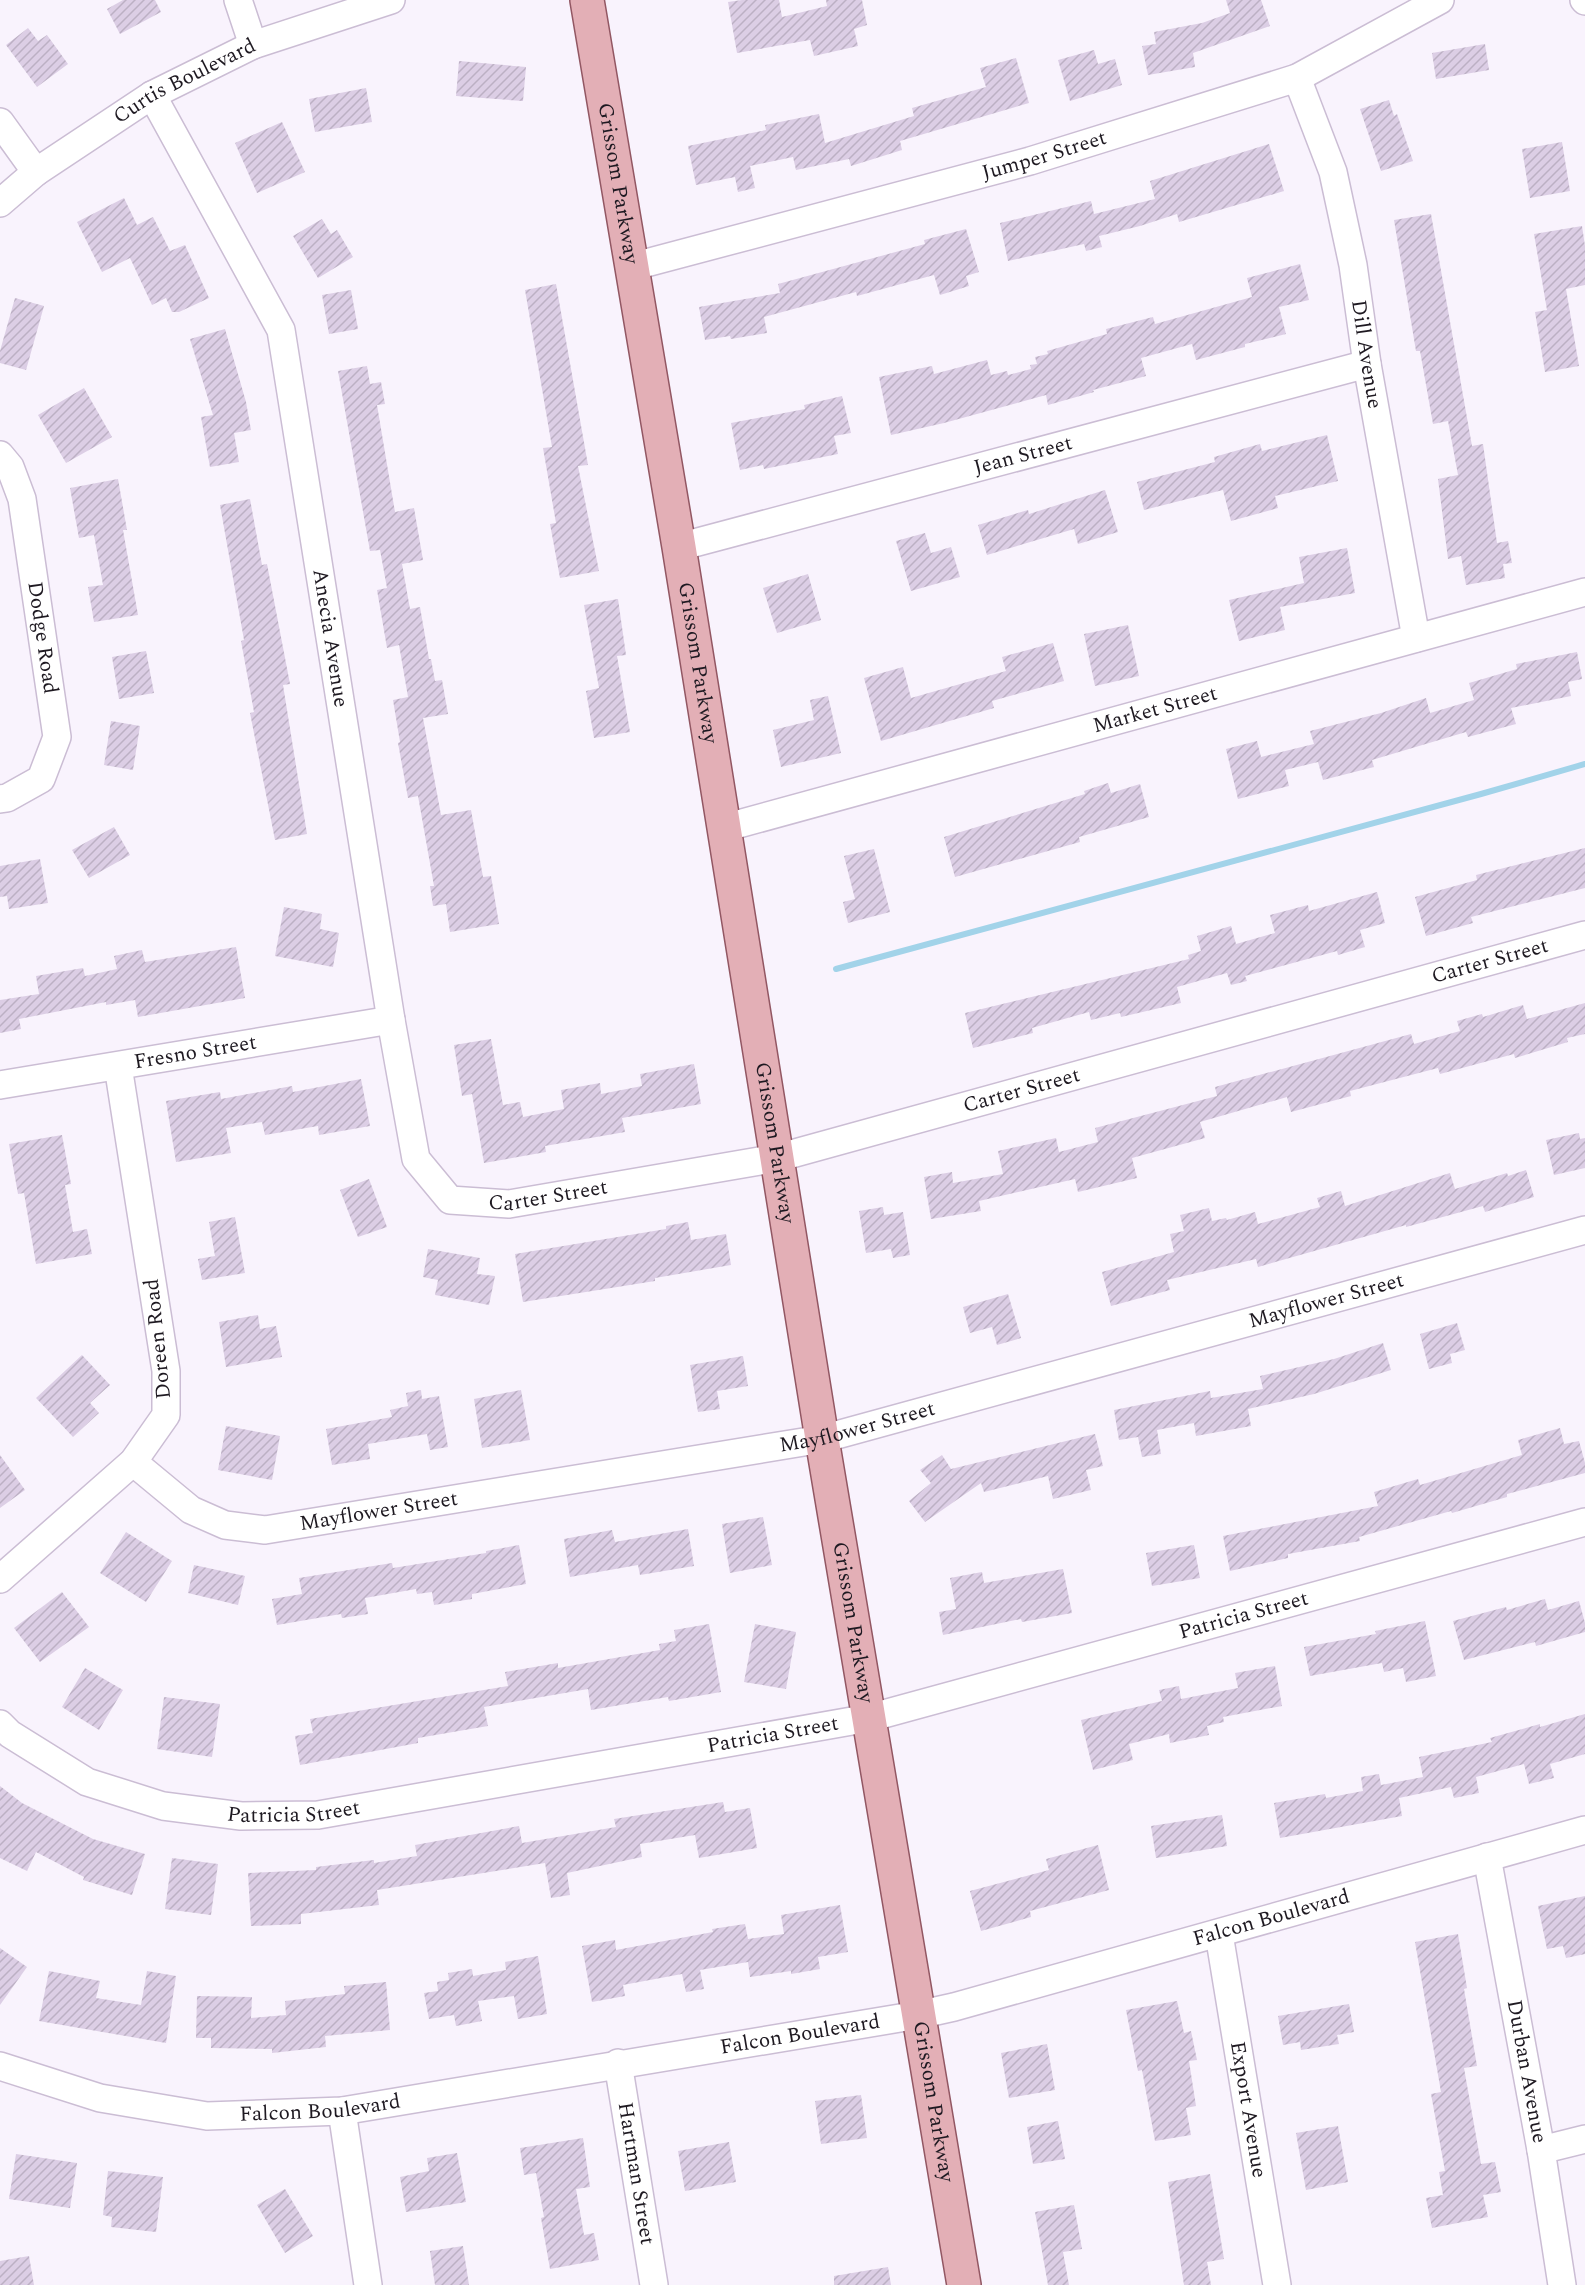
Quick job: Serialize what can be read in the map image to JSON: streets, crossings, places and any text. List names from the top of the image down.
{
  "streets": {
    "main road": ["Grissom Parkway"],
    "street": [
      "Curtis Boulevard",
      "Jumper Street",
      "Dill Avenue",
      "Jean Street",
      "Dodge Road",
      "Anecia Avenue",
      "Market Street",
      "Carter Street",
      "Fresno Street",
      "Mayflower Street",
      "Doreen Road",
      "Patricia Street",
      "Falcon Boulevard",
      "Durban Avenue",
      "Export Avenue",
      "Hartman Street"
    ]
  },
  "crossings": [
    ["Curtis Boulevard", "Anecia Avenue"],
    ["Jumper Street", "Grissom Parkway"],
    ["Jumper Street", "Dill Avenue"],
    ["Grissom Parkway", "Jean Street"],
    ["Grissom Parkway", "Market Street"],
    ["Grissom Parkway", "Carter Street"],
    ["Grissom Parkway", "Mayflower Street"],
    ["Grissom Parkway", "Patricia Street"],
    ["Grissom Parkway", "Falcon Boulevard"],
    ["Dill Avenue", "Jean Street"],
    ["Dill Avenue", "Market Street"],
    ["Anecia Avenue", "Carter Street"],
    ["Anecia Avenue", "Fresno Street"],
    ["Fresno Street", "Doreen Road"],
    ["Mayflower Street", "Doreen Road"],
    ["Falcon Boulevard", "Durban Avenue"],
    ["Falcon Boulevard", "Export Avenue"],
    ["Falcon Boulevard", "Hartman Street"]
  ]
}
